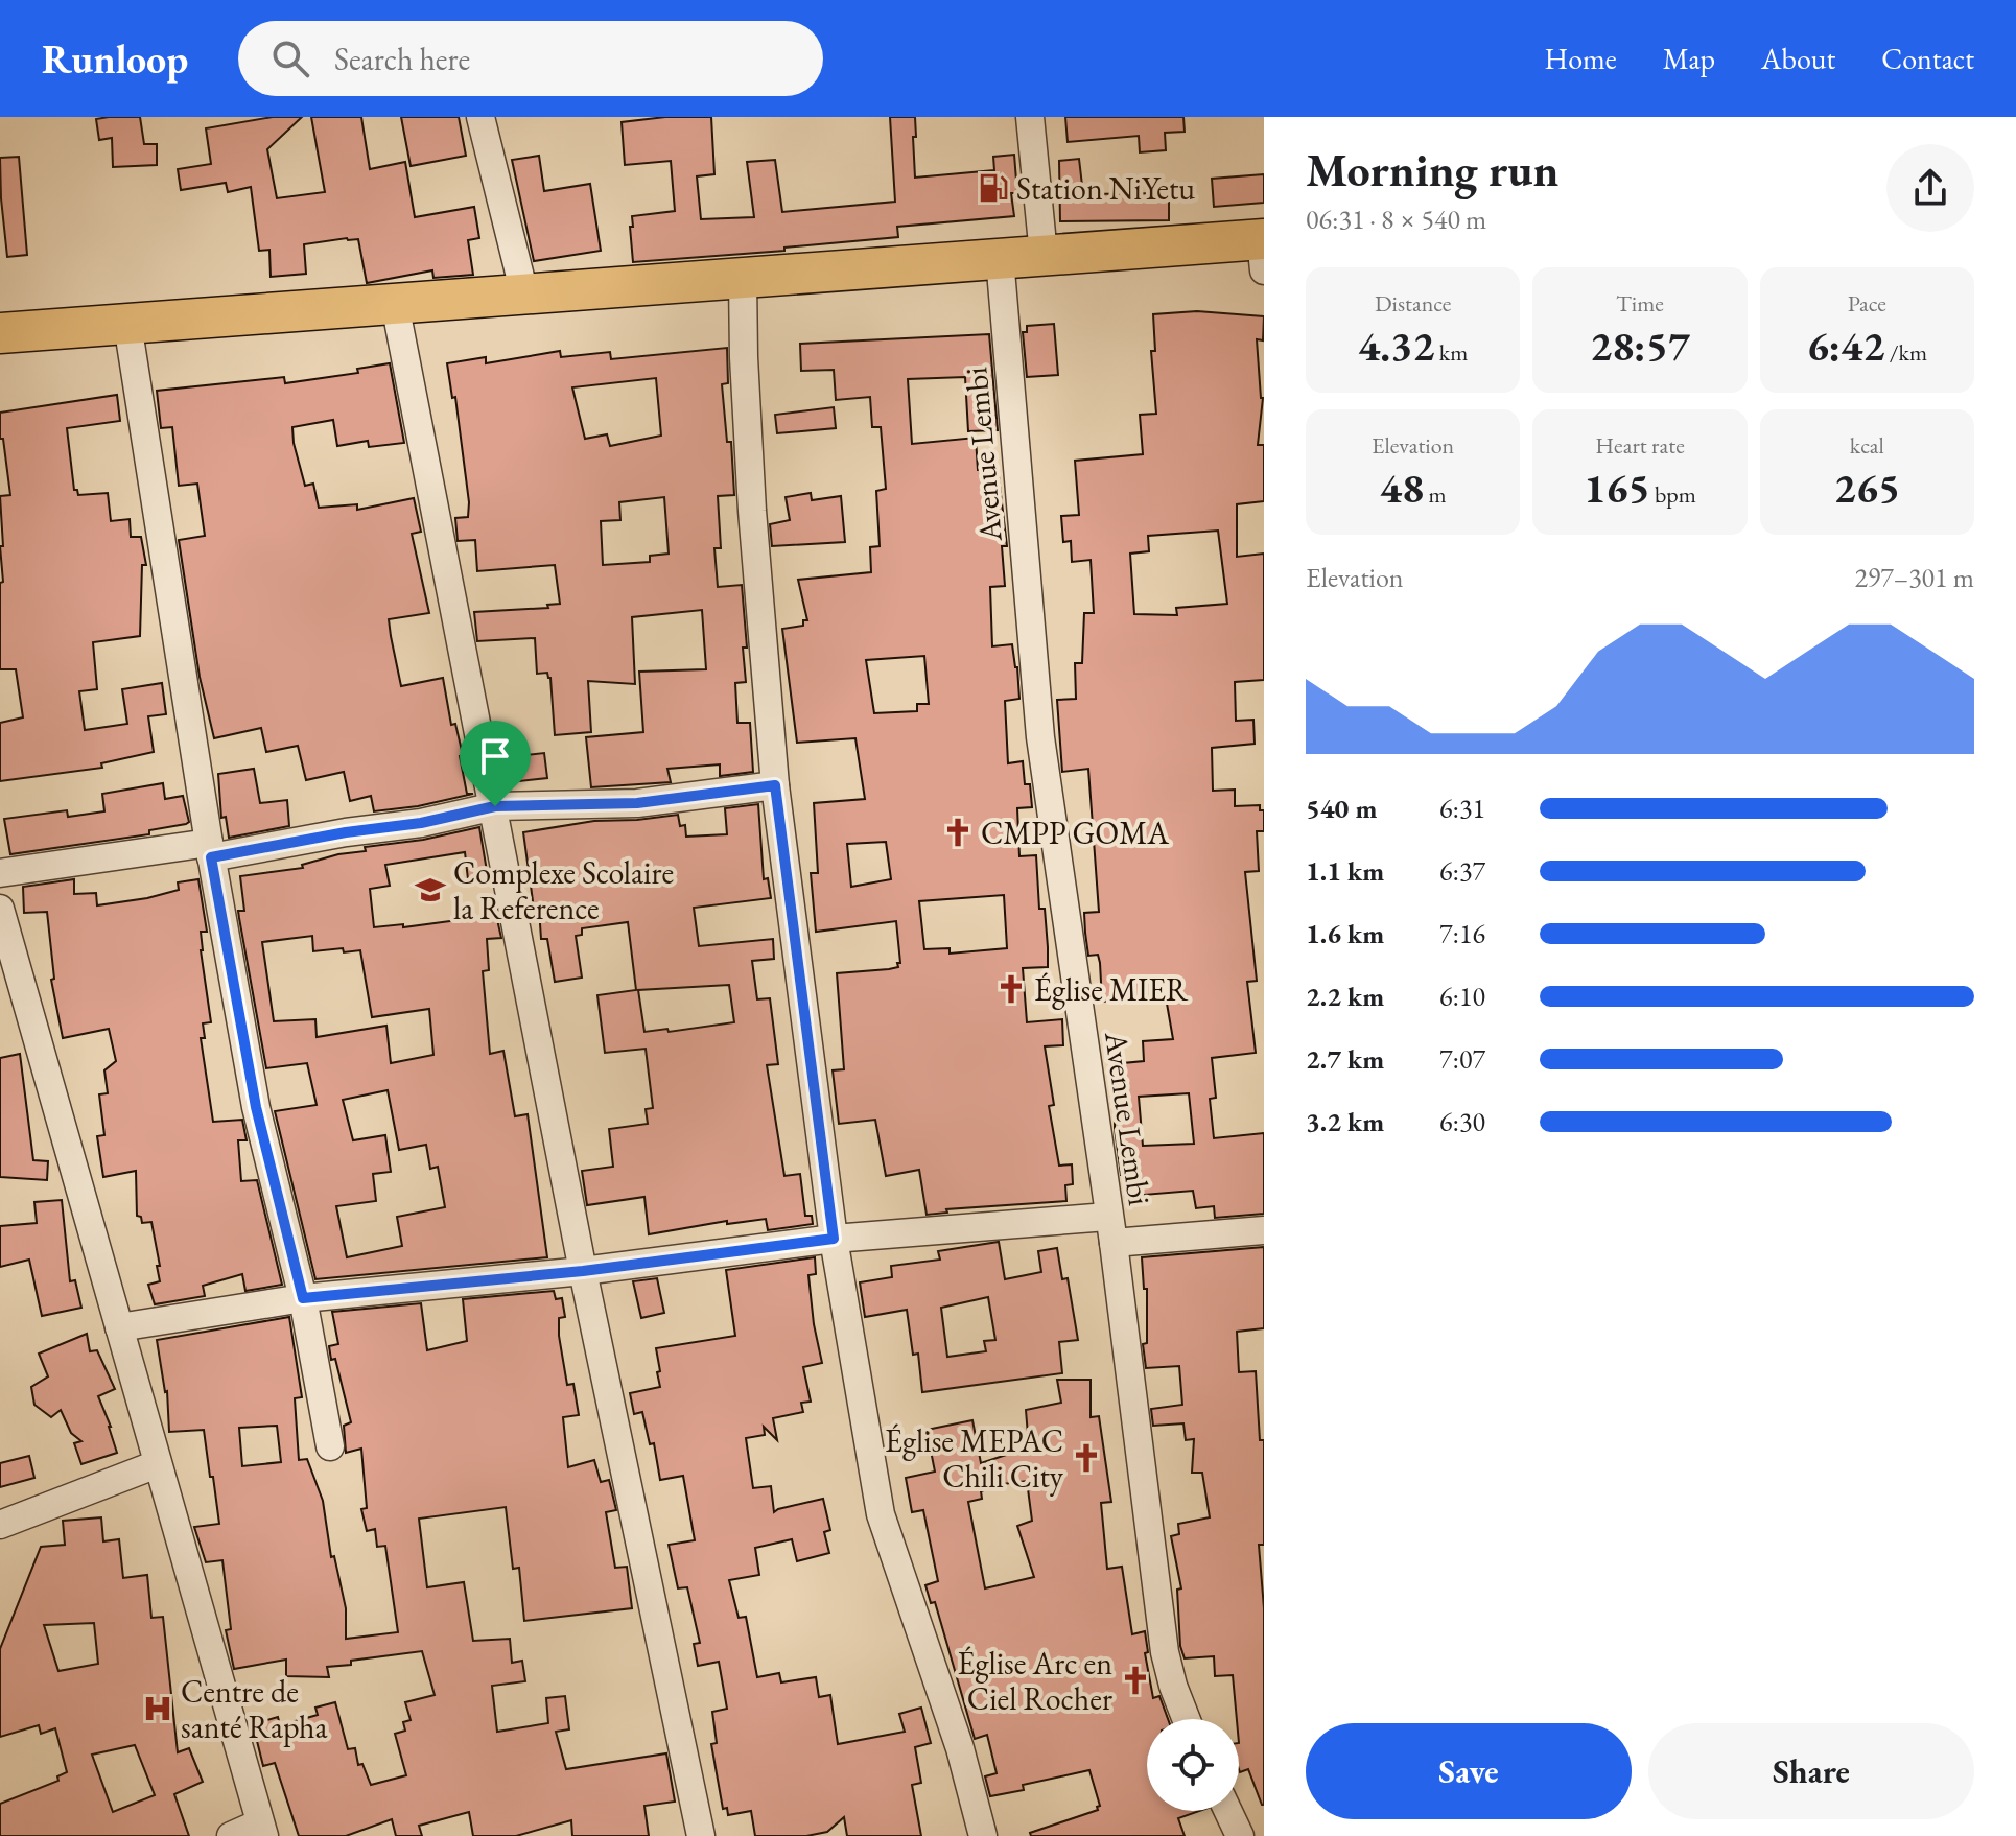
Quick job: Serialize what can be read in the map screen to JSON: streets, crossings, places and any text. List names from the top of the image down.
{
  "streets": {
    "street": ["Avenue Lembi"]
  },
  "places": {
    "fuel station": ["Station NiYetu"],
    "church": [
      "CMPP GOMA",
      "Église MIER",
      "Église MEPAC Chili City",
      "Église Arc en Ciel Rocher"
    ],
    "school or university": ["Complexe Scolaire la Reference"],
    "hospital": ["Centre de santé Rapha"]
  },
  "page": {
    "header": "Runloop",
    "search": "Search here",
    "nav": [
      "Home",
      "Map",
      "About",
      "Contact"
    ],
    "heading": ["Morning run", "06:31 · 8 × 540 m"],
    "stats": [
      ["Distance", "4.32 km"],
      ["Time", "28:57"],
      ["Pace", "6:42 /km"],
      ["Elevation", "48 m"],
      ["Heart rate", "165 bpm"],
      ["kcal", "265"]
    ],
    "chart": ["Elevation", "297–301 m"],
    "list": [
      {
        "name": "540 m",
        "note": "6:31"
      },
      {
        "name": "1.1 km",
        "note": "6:37"
      },
      {
        "name": "1.6 km",
        "note": "7:16"
      },
      {
        "name": "2.2 km",
        "note": "6:10"
      },
      {
        "name": "2.7 km",
        "note": "7:07"
      },
      {
        "name": "3.2 km",
        "note": "6:30"
      }
    ],
    "buttons": ["Save", "Share"]
  }
}
